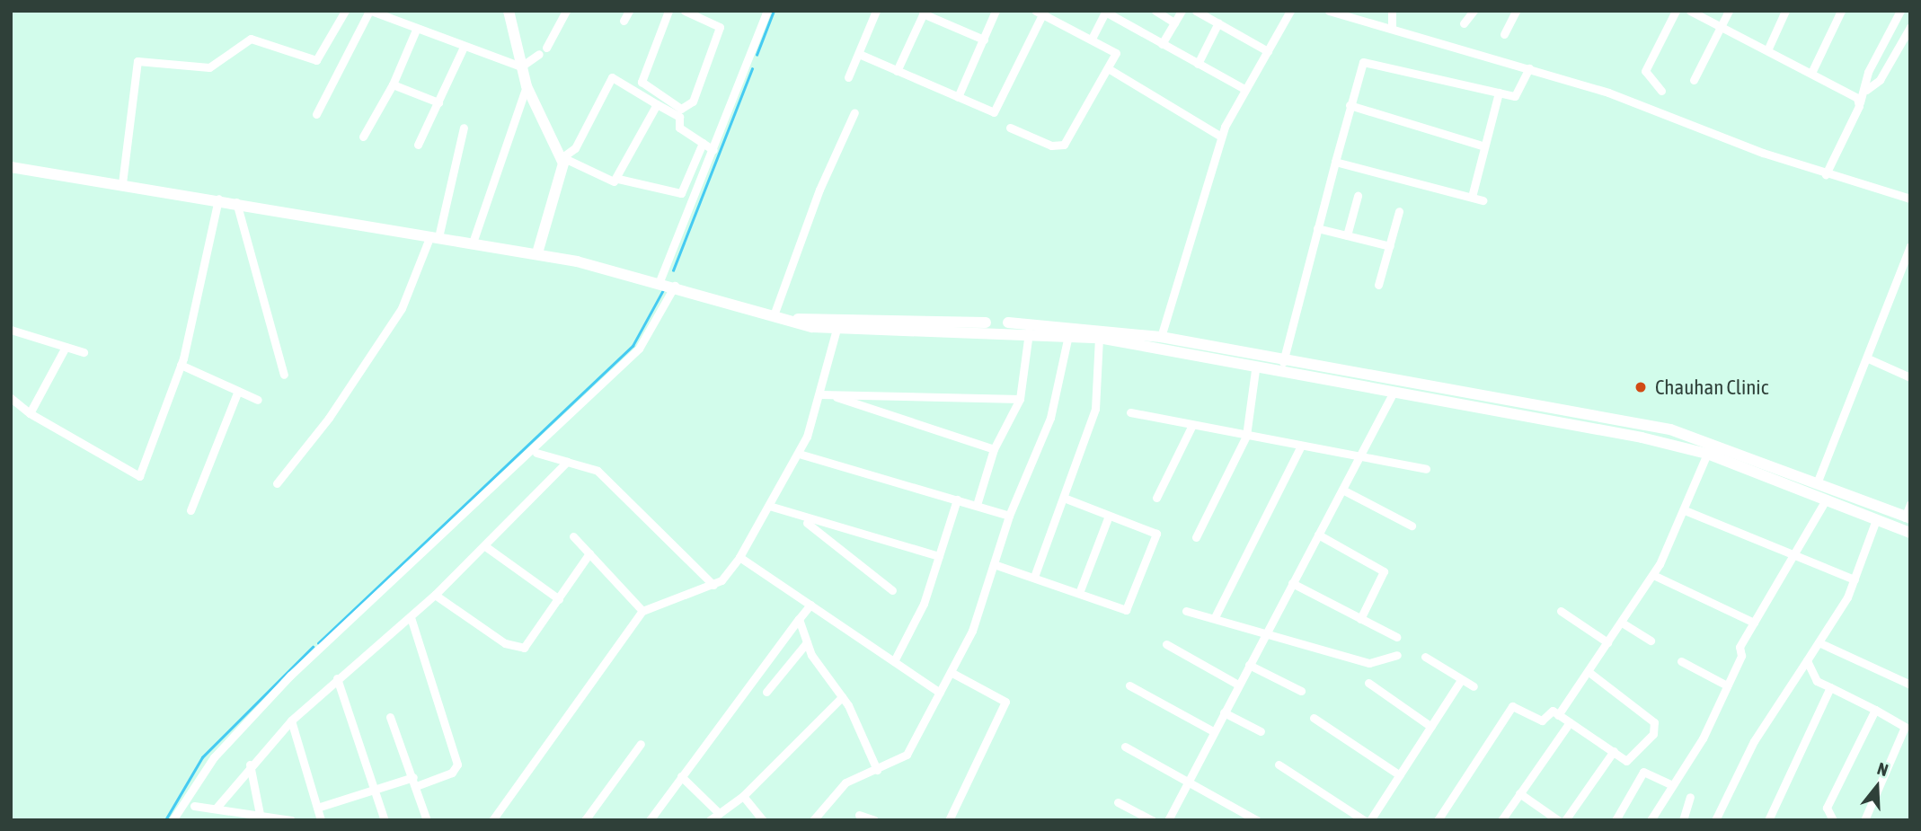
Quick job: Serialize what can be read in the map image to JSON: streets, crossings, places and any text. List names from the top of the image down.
{
  "places": ["Chauhan Clinic"],
  "north": "top"
}
